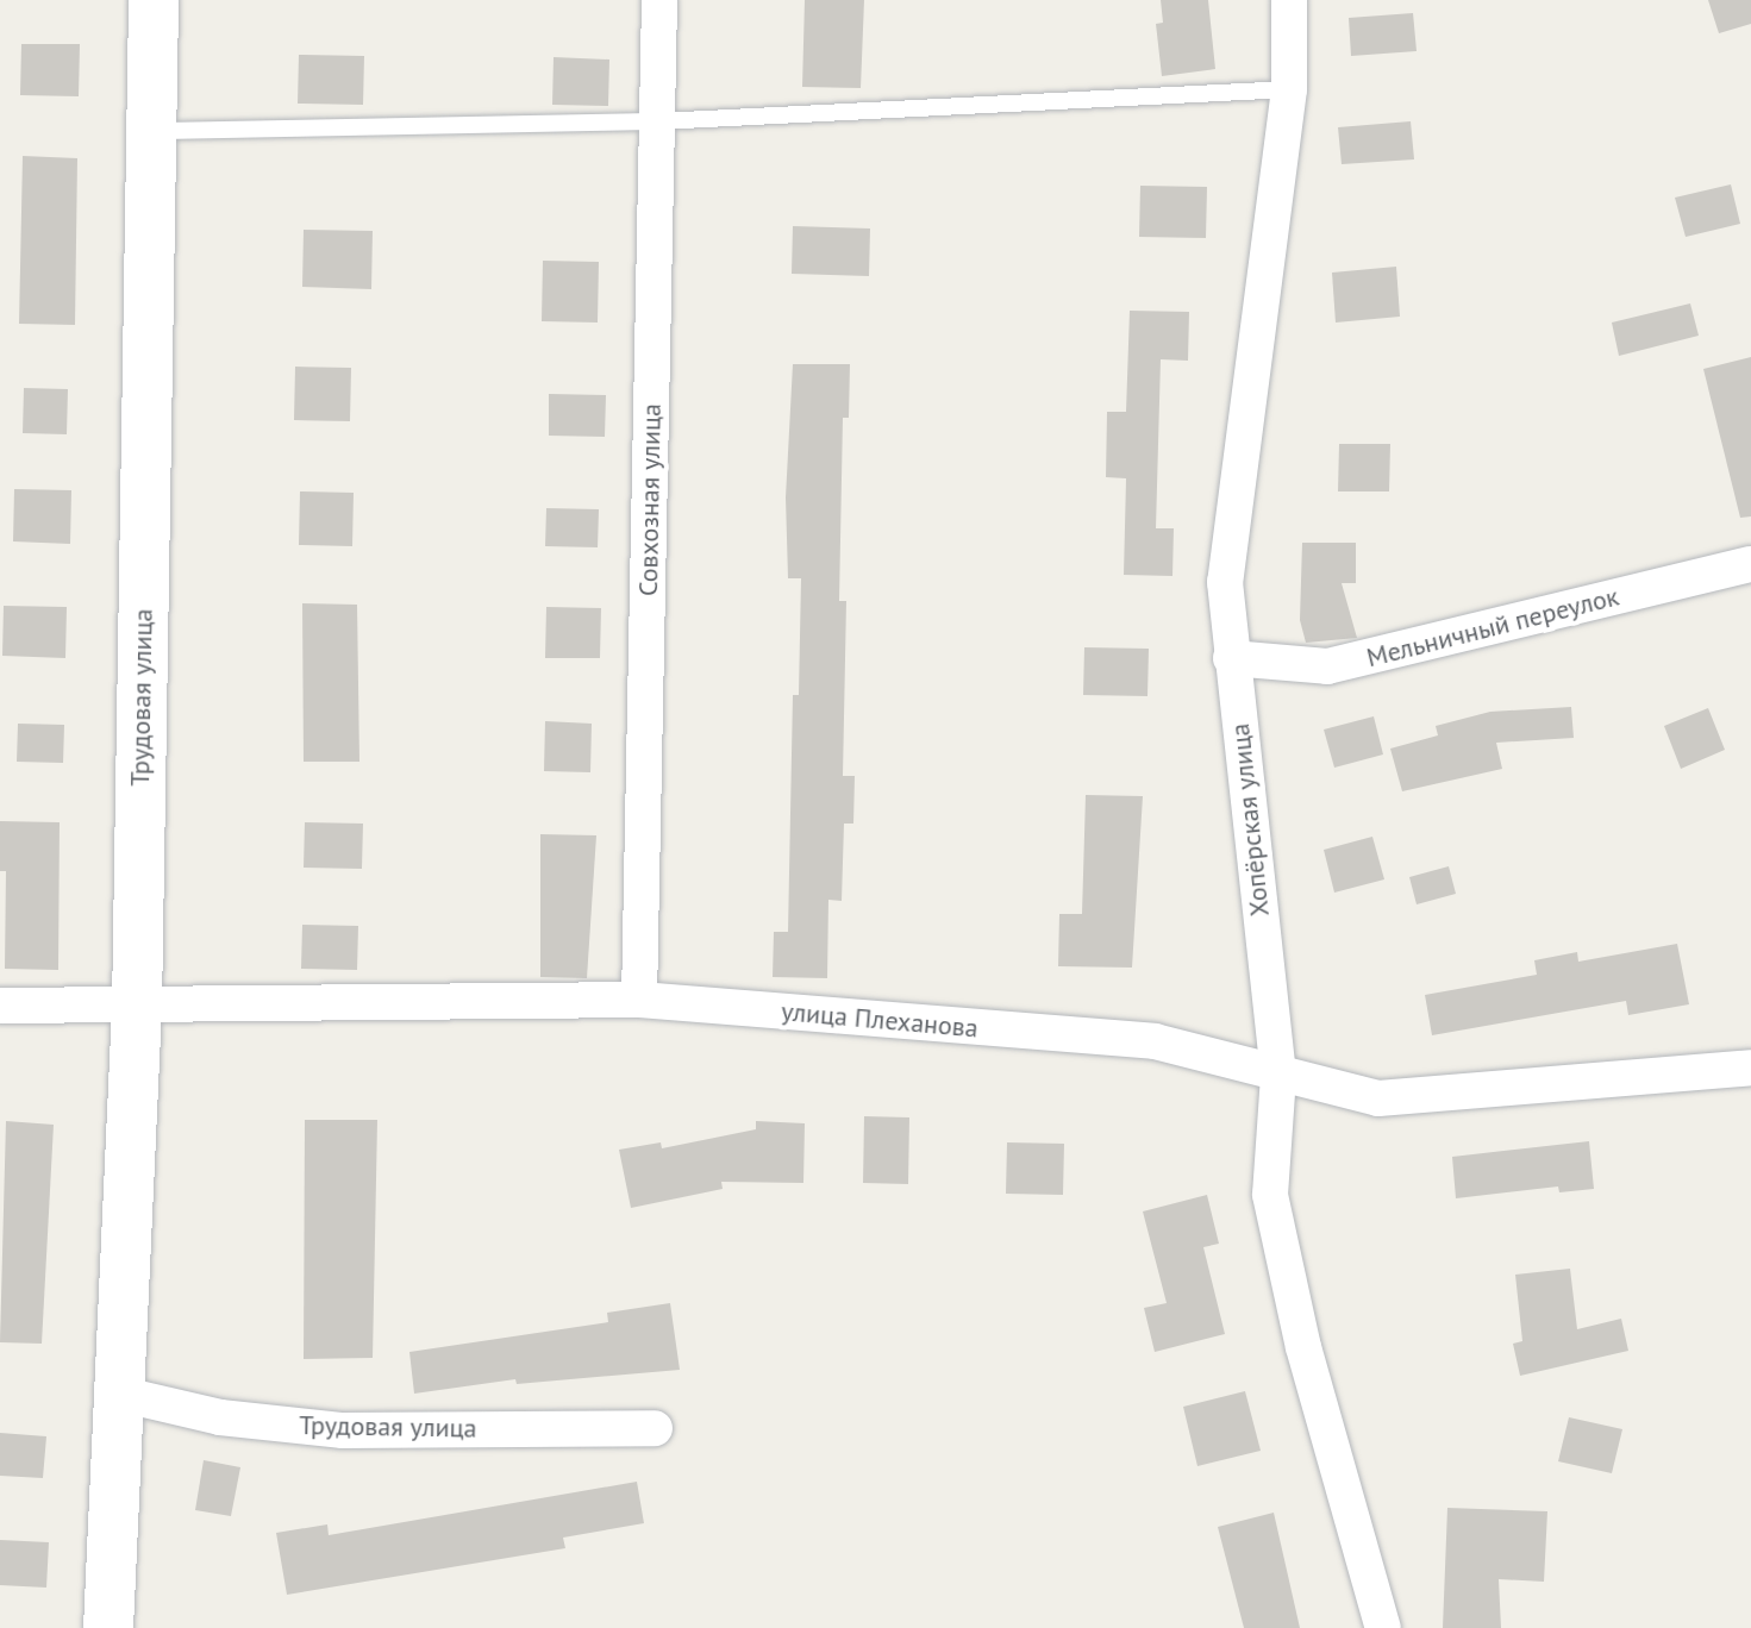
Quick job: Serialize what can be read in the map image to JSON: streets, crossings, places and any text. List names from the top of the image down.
{
  "streets": {
    "street": [
      "Совхозная улица",
      "Мельничный переулок",
      "Трудовая улица",
      "Хопёрская улица",
      "улица Плеханова"
    ]
  },
  "crossings": [
    ["Совхозная улица", "улица Плеханова"],
    ["Мельничный переулок", "Хопёрская улица"],
    ["Трудовая улица", "улица Плеханова"],
    ["Хопёрская улица", "улица Плеханова"]
  ]
}
